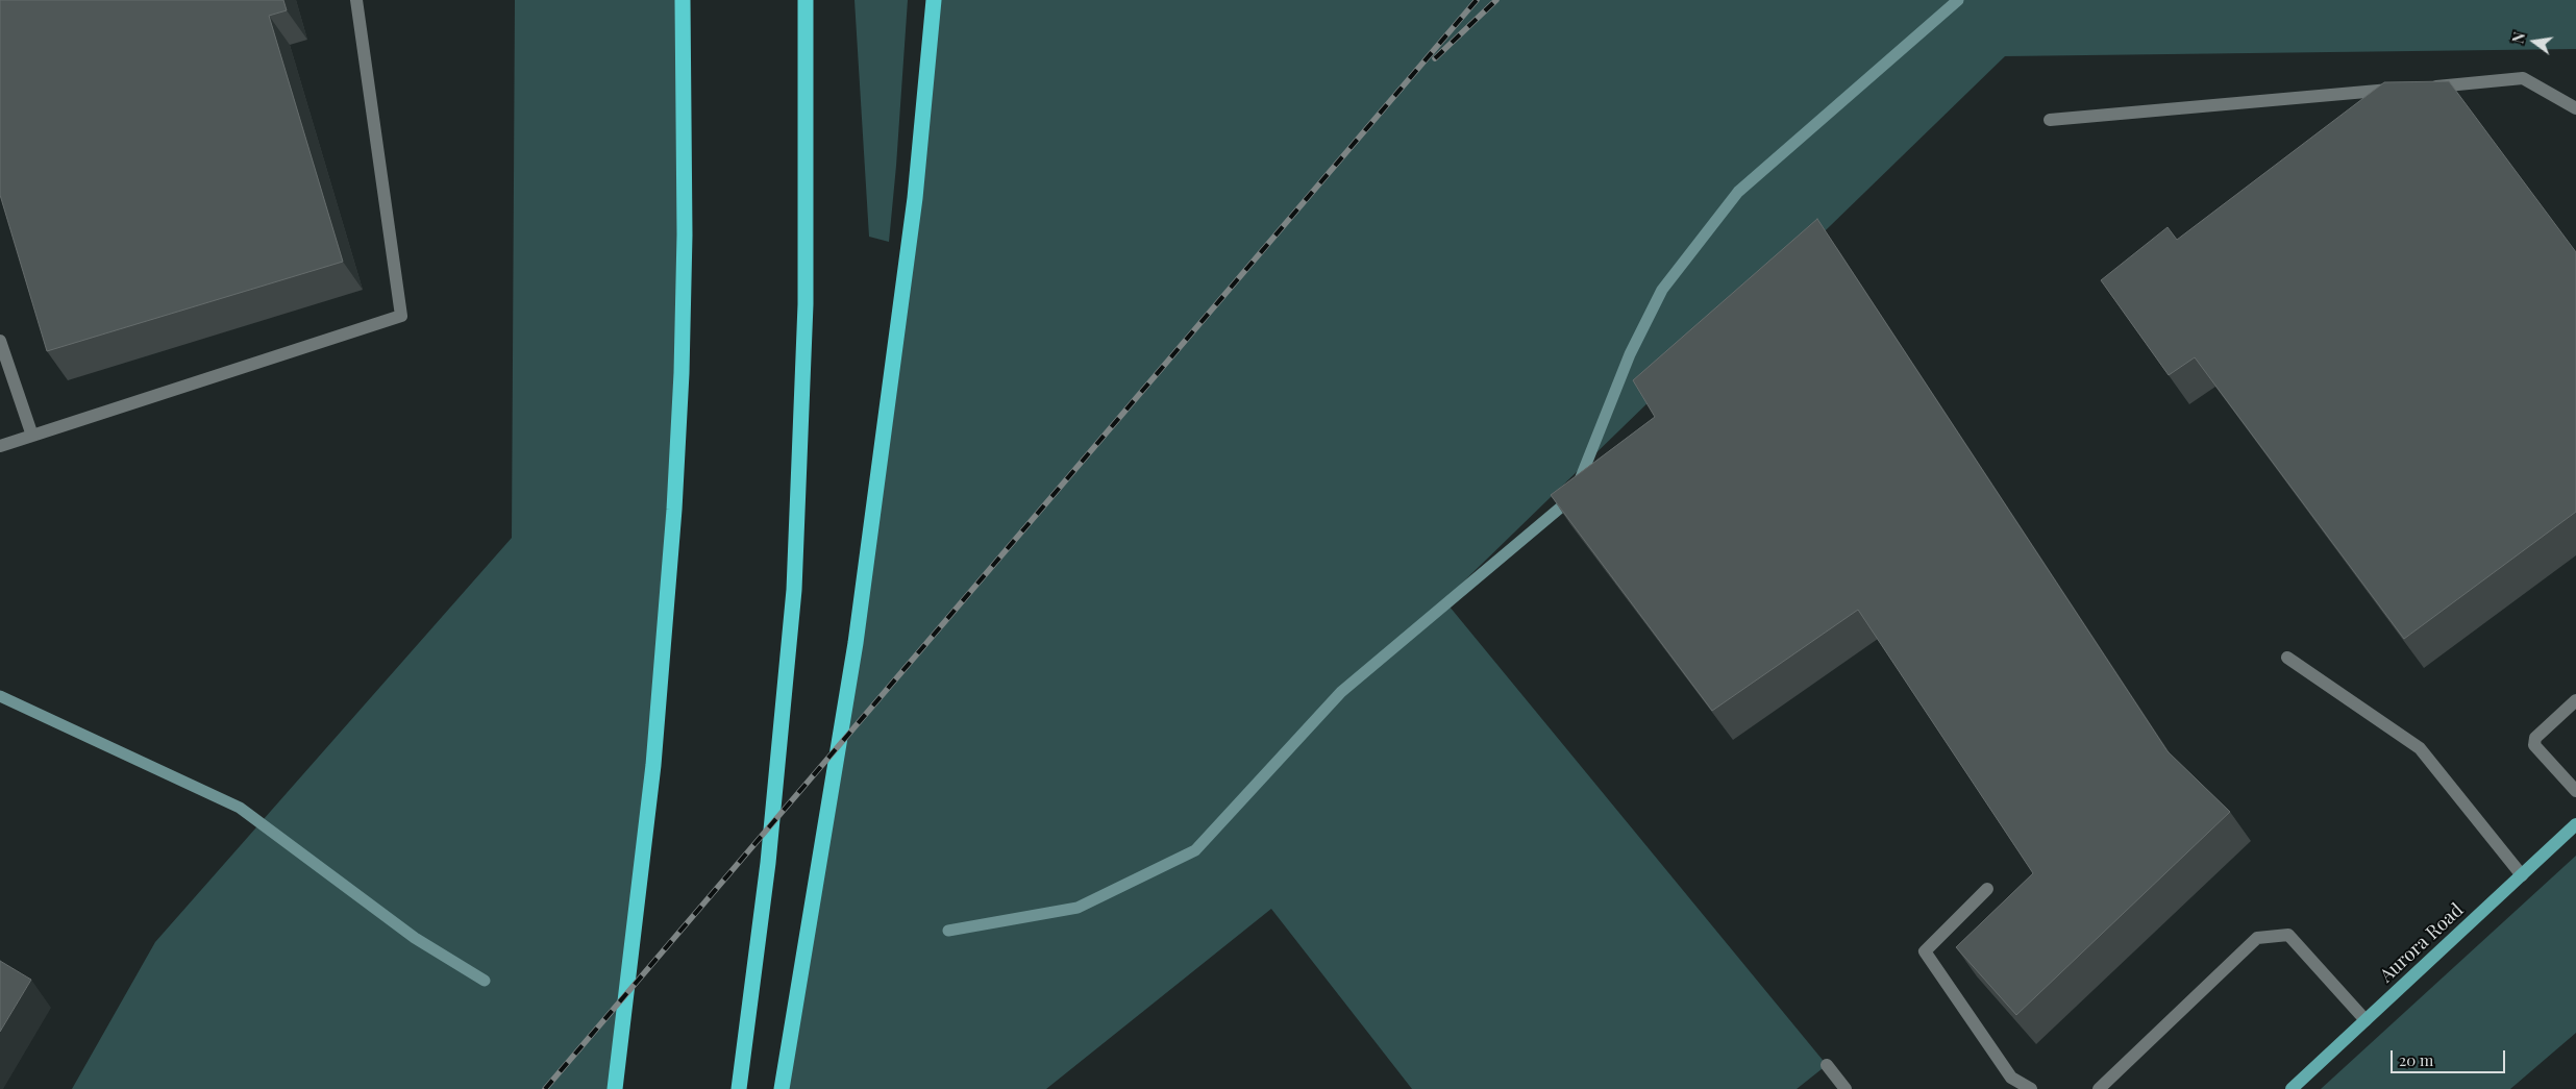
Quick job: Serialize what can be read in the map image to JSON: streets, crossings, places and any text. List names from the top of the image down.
{
  "streets": {
    "main road": ["Aurora Road"]
  },
  "scale_bar": "20 m",
  "north": "left"
}
